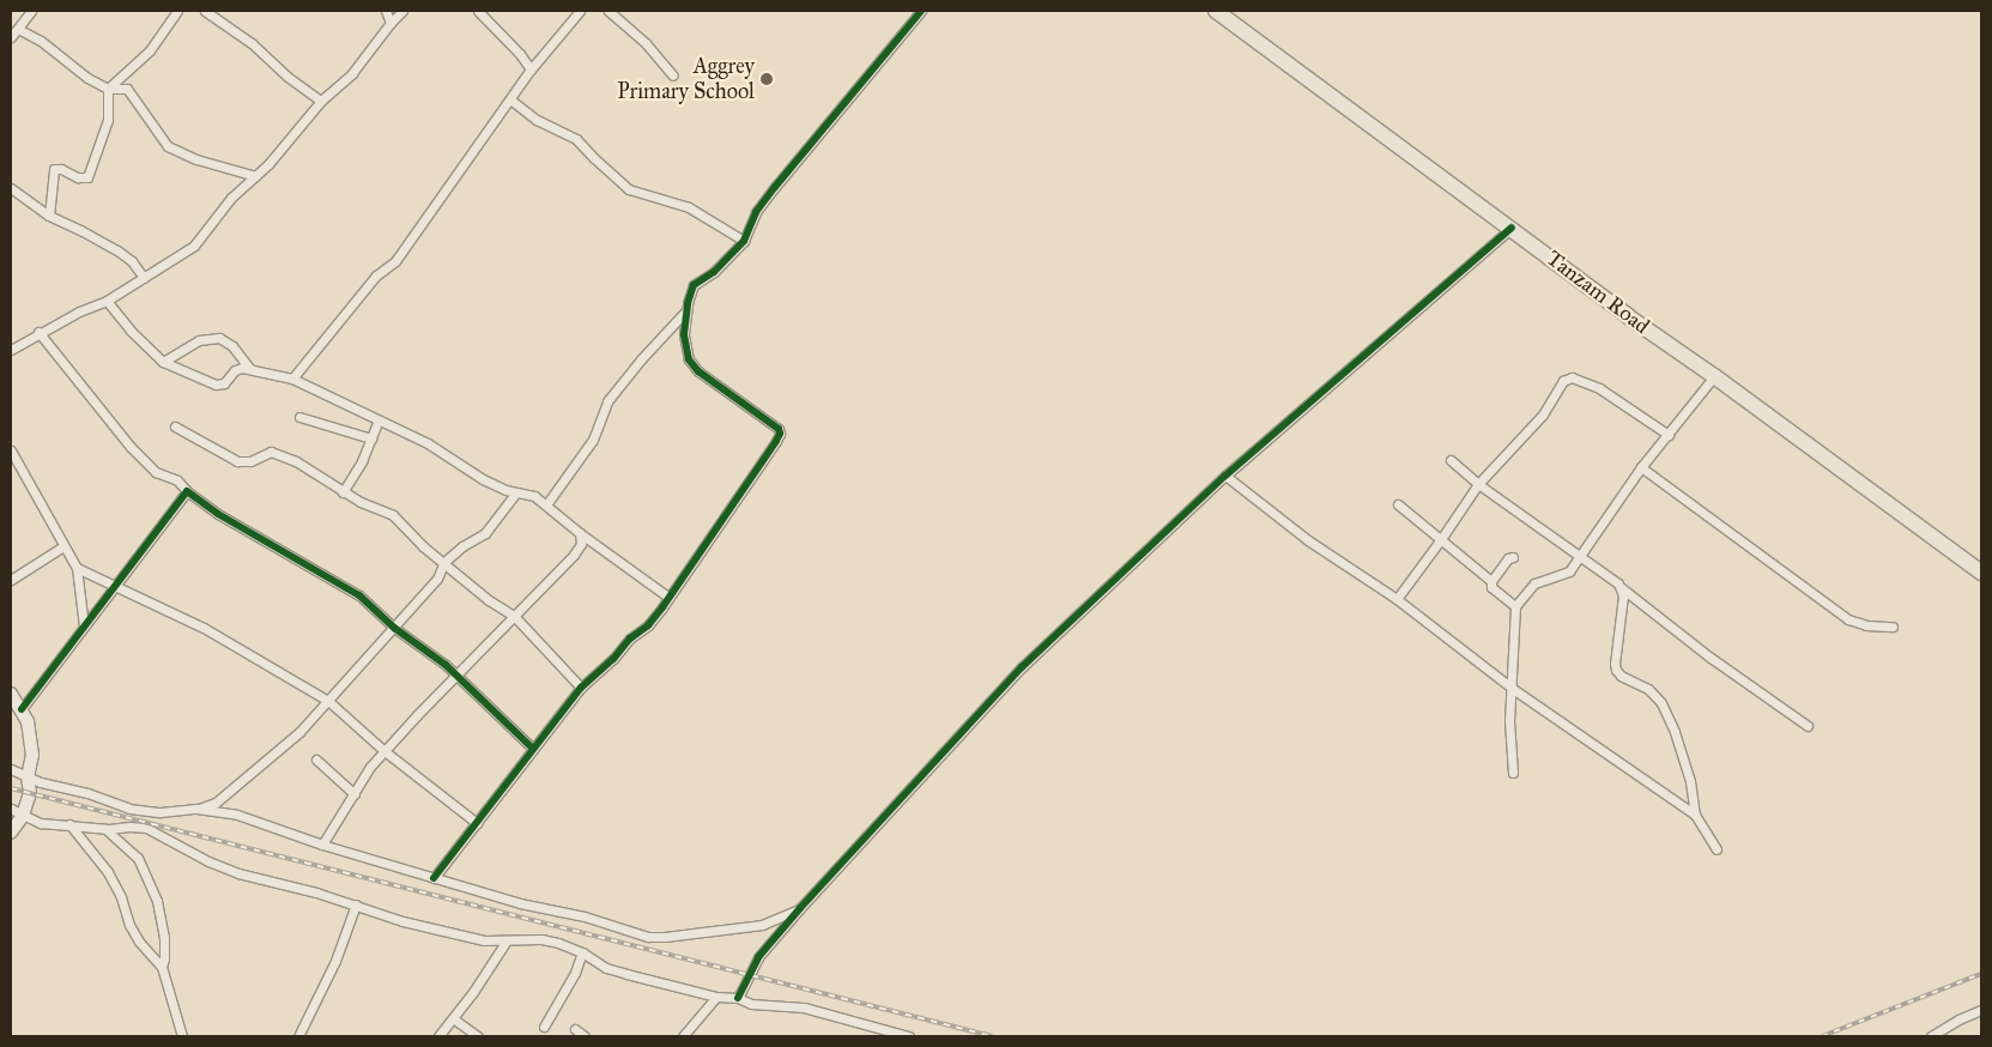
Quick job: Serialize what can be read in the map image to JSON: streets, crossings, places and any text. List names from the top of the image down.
{
  "streets": {
    "highway": ["Tanzam Road"]
  },
  "places": ["Aggrey Primary School"]
}
